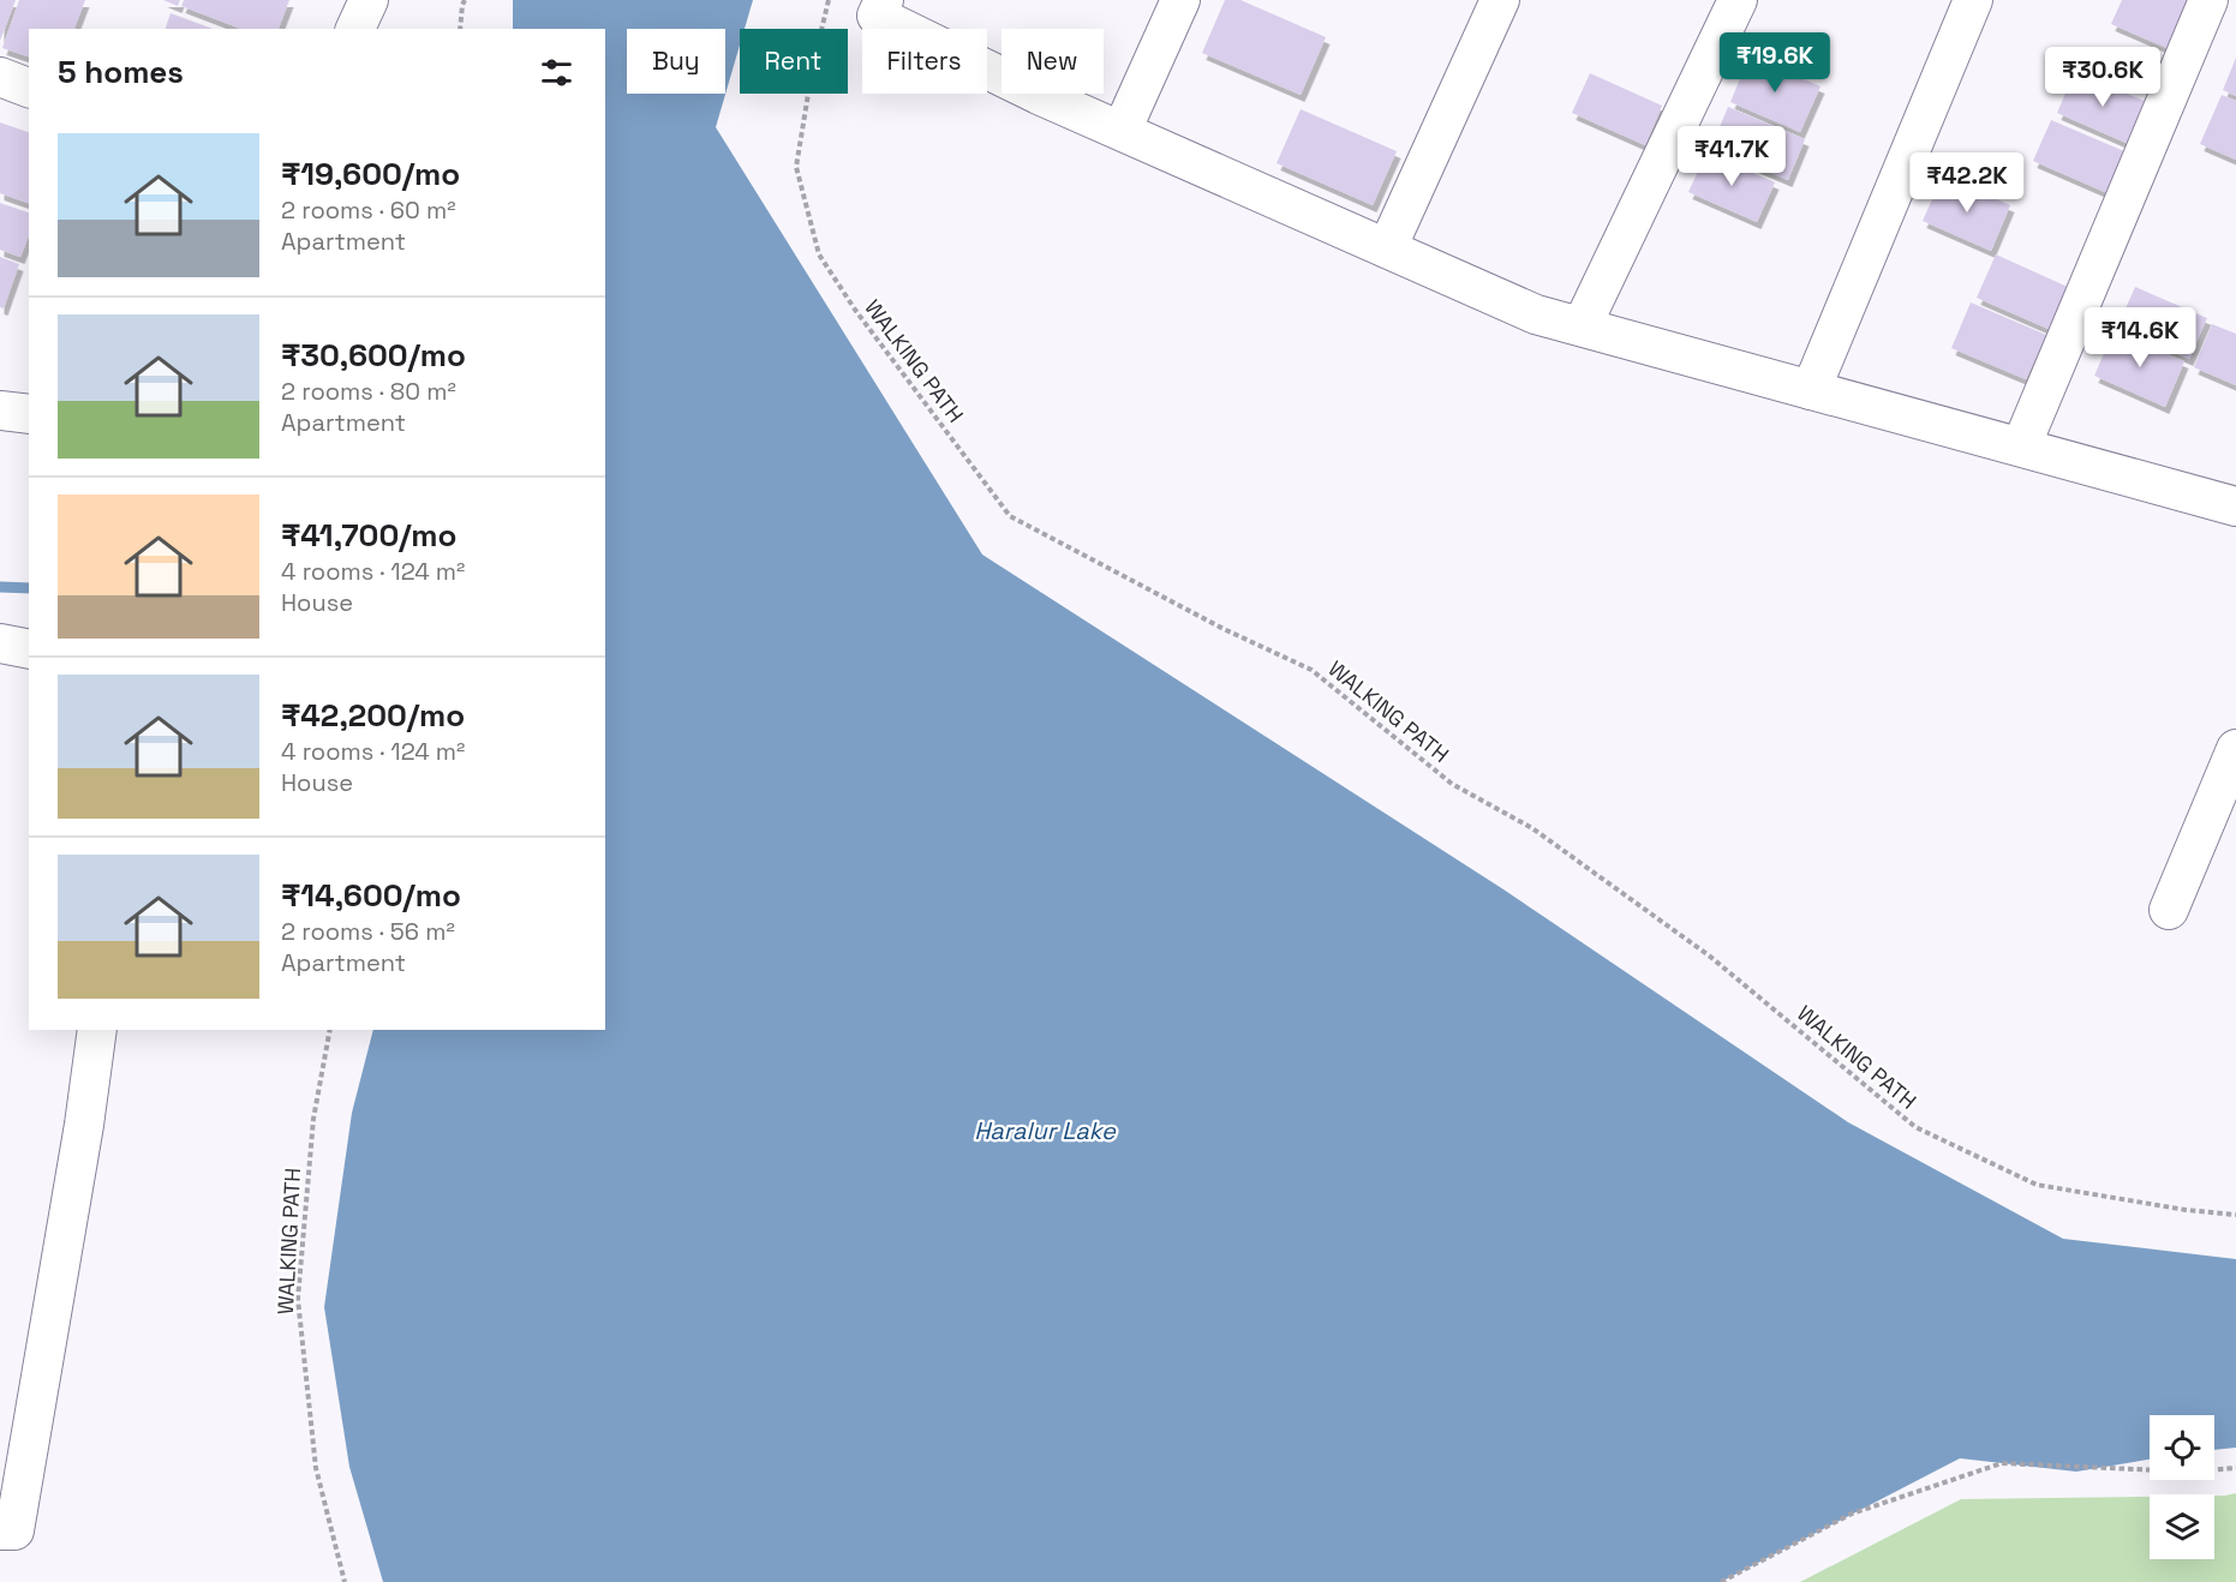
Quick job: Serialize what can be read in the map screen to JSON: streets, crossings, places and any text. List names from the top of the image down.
{
  "streets": {
    "path": ["WALKING PATH"]
  },
  "water": ["Haralur Lake"],
  "page": {
    "chip": [
      "Buy",
      "Rent",
      "Filters",
      "New"
    ],
    "heading": "5 homes",
    "price": [
      "₹19.6K",
      "₹30.6K",
      "₹41.7K",
      "₹42.2K",
      "₹14.6K"
    ],
    "list": [
      {
        "name": "₹19,600/mo",
        "note": "2 rooms · 60 m² · Apartment"
      },
      {
        "name": "₹30,600/mo",
        "note": "2 rooms · 80 m² · Apartment"
      },
      {
        "name": "₹41,700/mo",
        "note": "4 rooms · 124 m² · House"
      },
      {
        "name": "₹42,200/mo",
        "note": "4 rooms · 124 m² · House"
      },
      {
        "name": "₹14,600/mo",
        "note": "2 rooms · 56 m² · Apartment"
      }
    ]
  }
}
